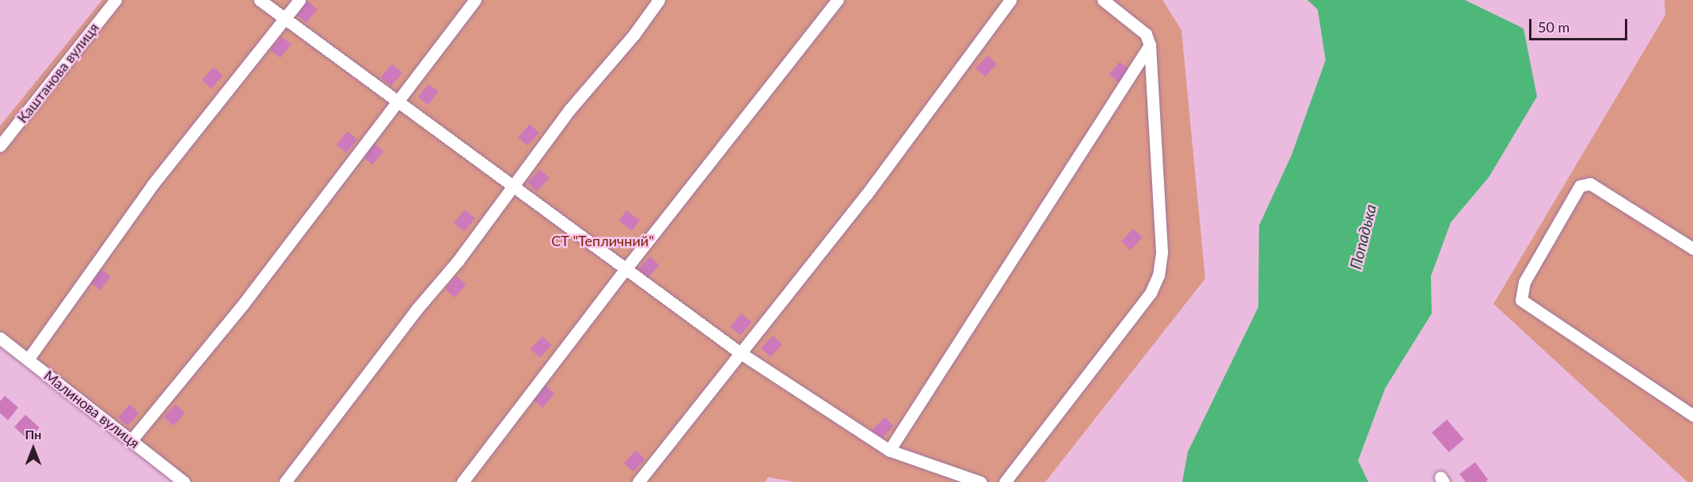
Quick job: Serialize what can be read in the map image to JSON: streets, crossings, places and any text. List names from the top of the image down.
{
  "streets": {
    "street": ["Каштанова вулиця", "Малинова вулиця"]
  },
  "water": ["Попадька"],
  "parks": ["СТ \"Тепличний\""],
  "scale_bar": "50 m",
  "north": "top"
}
